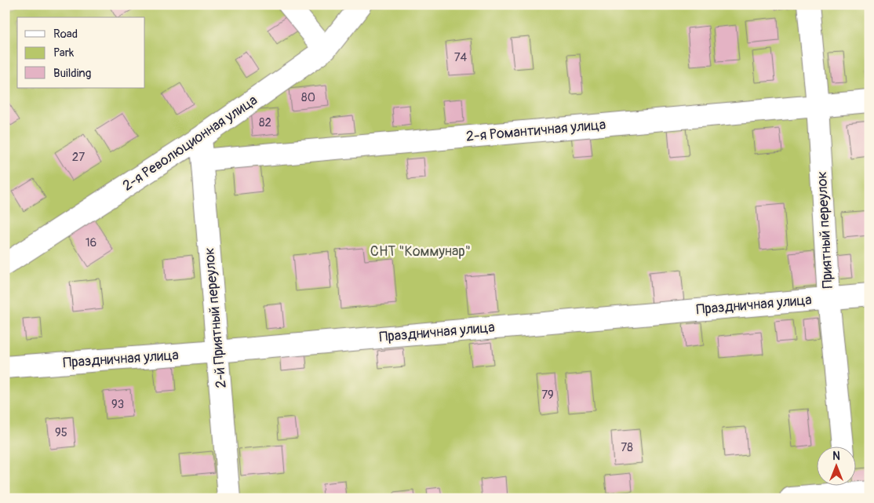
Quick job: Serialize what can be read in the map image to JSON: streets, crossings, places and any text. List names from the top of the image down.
{
  "streets": {
    "street": [
      "2-я Романтичная улица",
      "2-я Революционная улица",
      "Приятный переулок",
      "Праздничная улица",
      "2-й Приятный переулок"
    ]
  },
  "crossings": [
    ["2-я Романтичная улица", "Приятный переулок"],
    ["2-я Романтичная улица", "2-й Приятный переулок"],
    ["2-я Революционная улица", "2-й Приятный переулок"],
    ["Приятный переулок", "Праздничная улица"],
    ["Праздничная улица", "2-й Приятный переулок"]
  ],
  "parks": ["СНТ \"Коммунар\""],
  "house_numbers": [
    "74",
    "80",
    "82",
    "27",
    "16",
    "79",
    "93",
    "95",
    "78"
  ],
  "legend": ["Road", "Park", "Building"],
  "north": "top"
}
